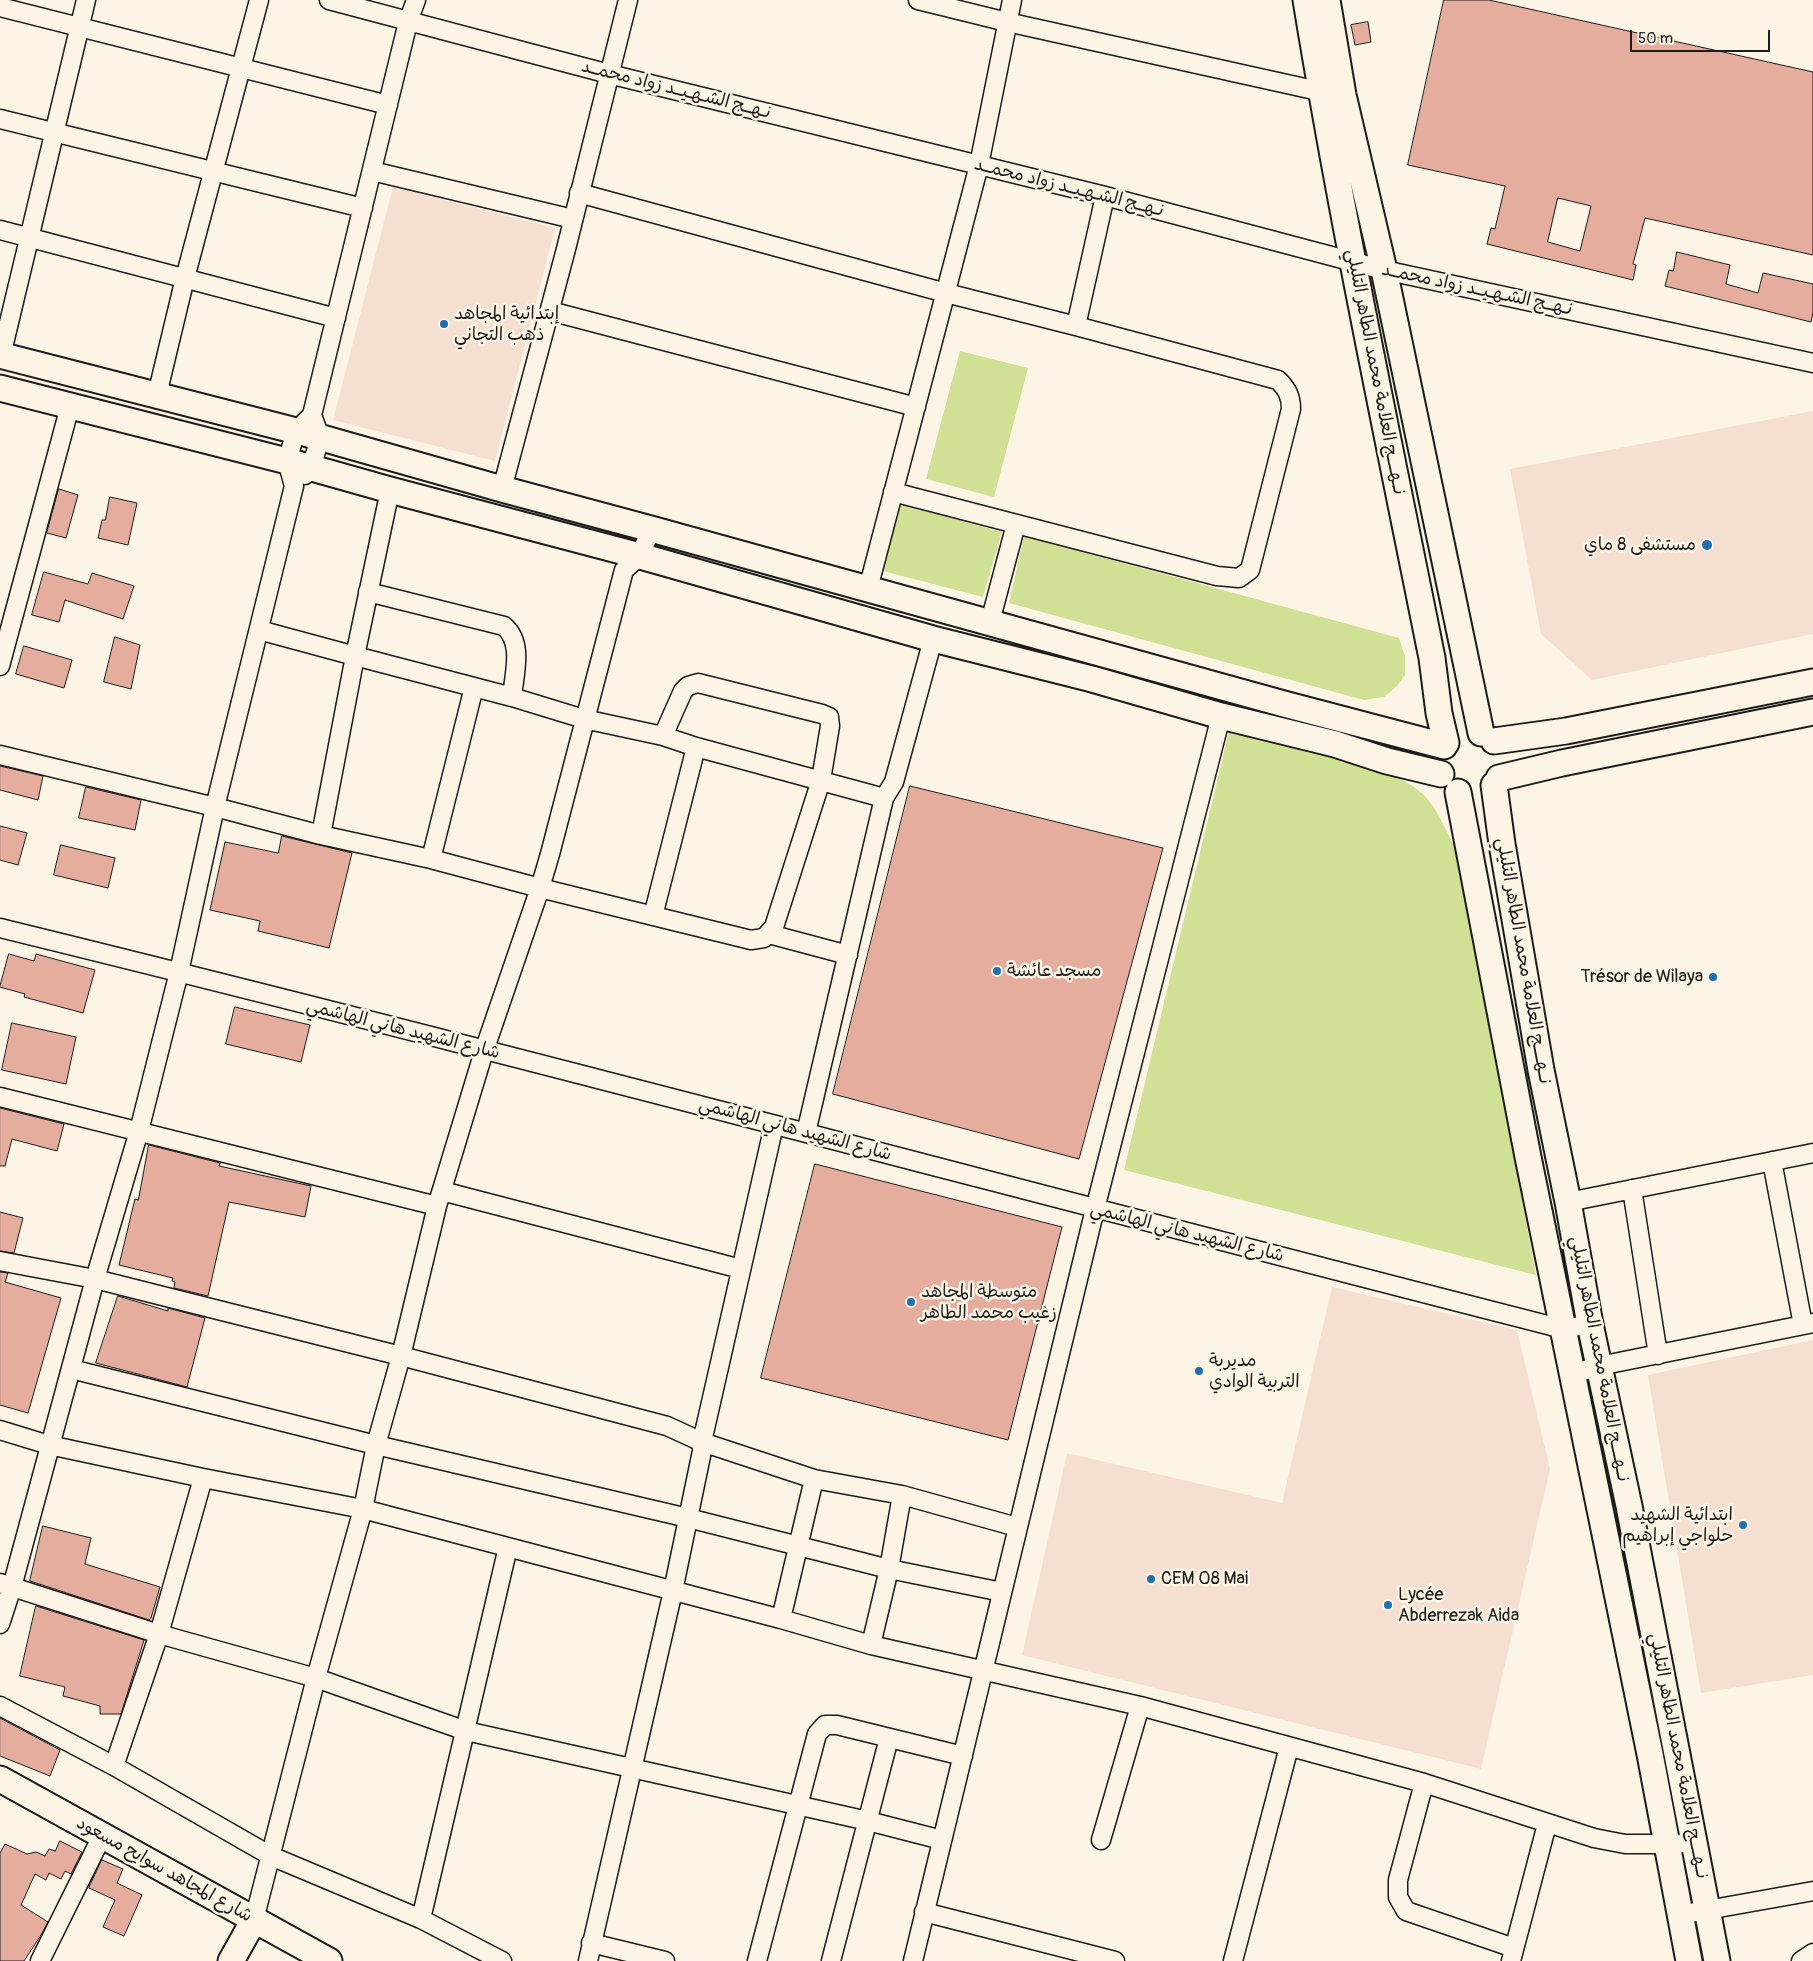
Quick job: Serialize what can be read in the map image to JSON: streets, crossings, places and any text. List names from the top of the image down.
{
  "streets": {
    "street": [
      "نـهــج الشـهـيــد زواد محمــد",
      "نــهــــج العلامة محمد الطاهر التليلي",
      "شارع الشهيد هاني الهاشمي",
      "شارع المجاهد سوايح مسعود"
    ]
  },
  "crossings": [
    ["نـهــج الشـهـيــد زواد محمــد", "نــهــــج العلامة محمد الطاهر التليلي"],
    ["نــهــــج العلامة محمد الطاهر التليلي", "شارع الشهيد هاني الهاشمي"]
  ],
  "places": [
    "إبتدائية المجاهد ذهب التجاني",
    "مستشفى 8 ماي",
    "مسجد عائشة",
    "Trésor de Wilaya",
    "متوسطة المجاهد زغيب محمد الطاهر",
    "مديربة التربية الوادي",
    "ابتدائية الشهيد حلواجي إبراهيم",
    "CEM 08 Mai",
    "Lycée Abderrezak Aida"
  ],
  "scale_bar": "50 m"
}
